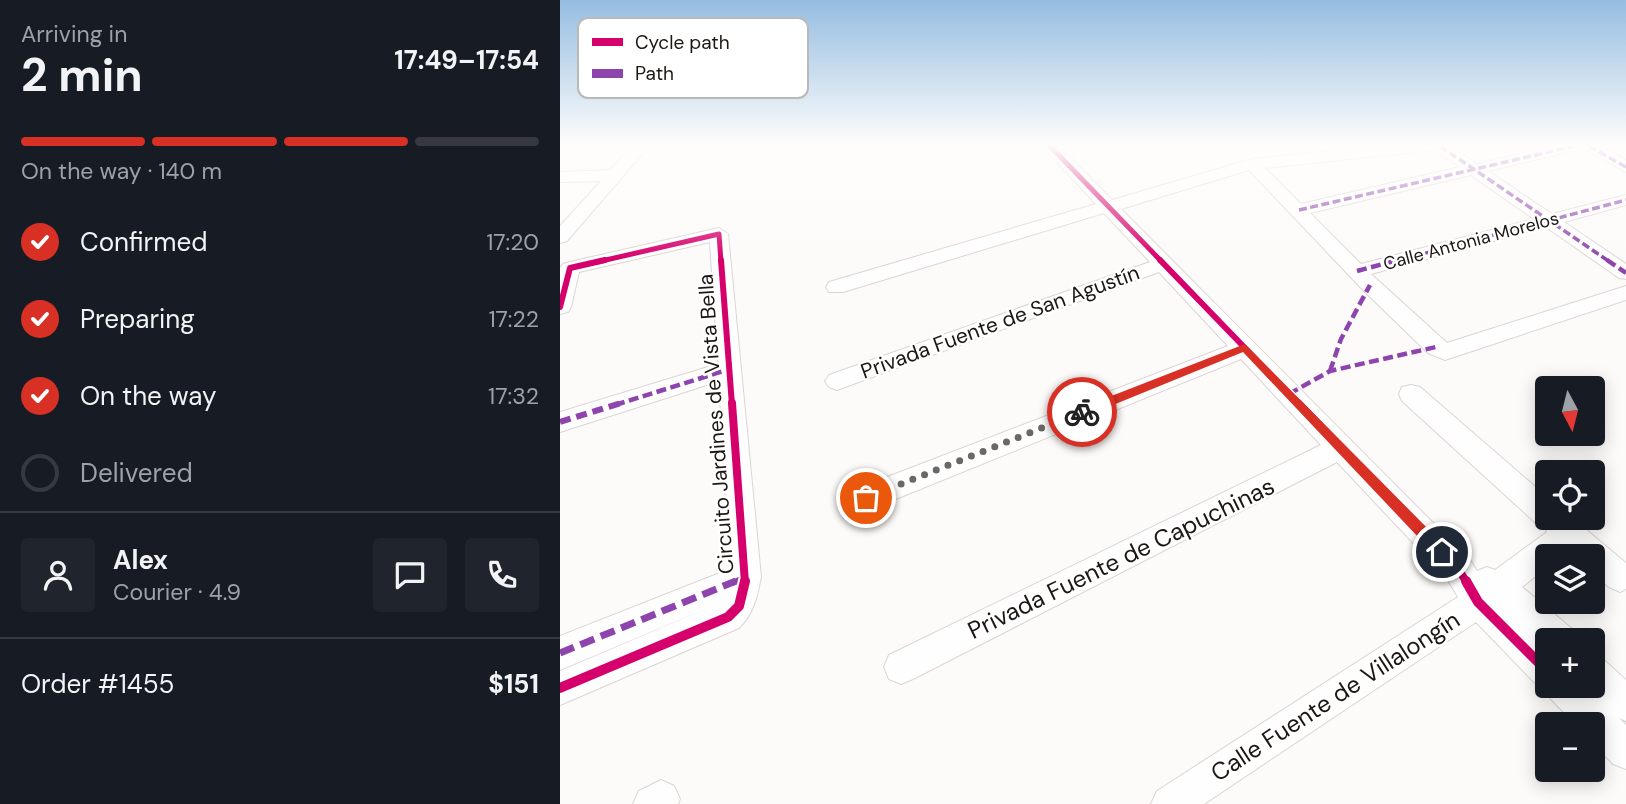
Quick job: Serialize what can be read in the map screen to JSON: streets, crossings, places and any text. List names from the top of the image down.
{
  "streets": {
    "street": [
      "Calle Antonia Morelos",
      "Privada Fuente de San Agustín",
      "Circuito Jardines de Vista Bella",
      "Privada Fuente de Capuchinas",
      "Calle Fuente de Villalongín"
    ]
  },
  "legend": ["Cycle path", "Path"],
  "north": "bottom",
  "page": {
    "heading": ["2 min", "Arriving in", "17:49–17:54"],
    "panel": [
      "Alex",
      "Courier · 4.9",
      "Order #1455",
      "$151"
    ],
    "bar": "On the way · 140 m",
    "list": [
      ["Confirmed", "17:20"],
      ["Preparing", "17:22"],
      ["On the way", "17:32"],
      "Delivered"
    ],
    "map_buttons": ["+", "−"]
  }
}
